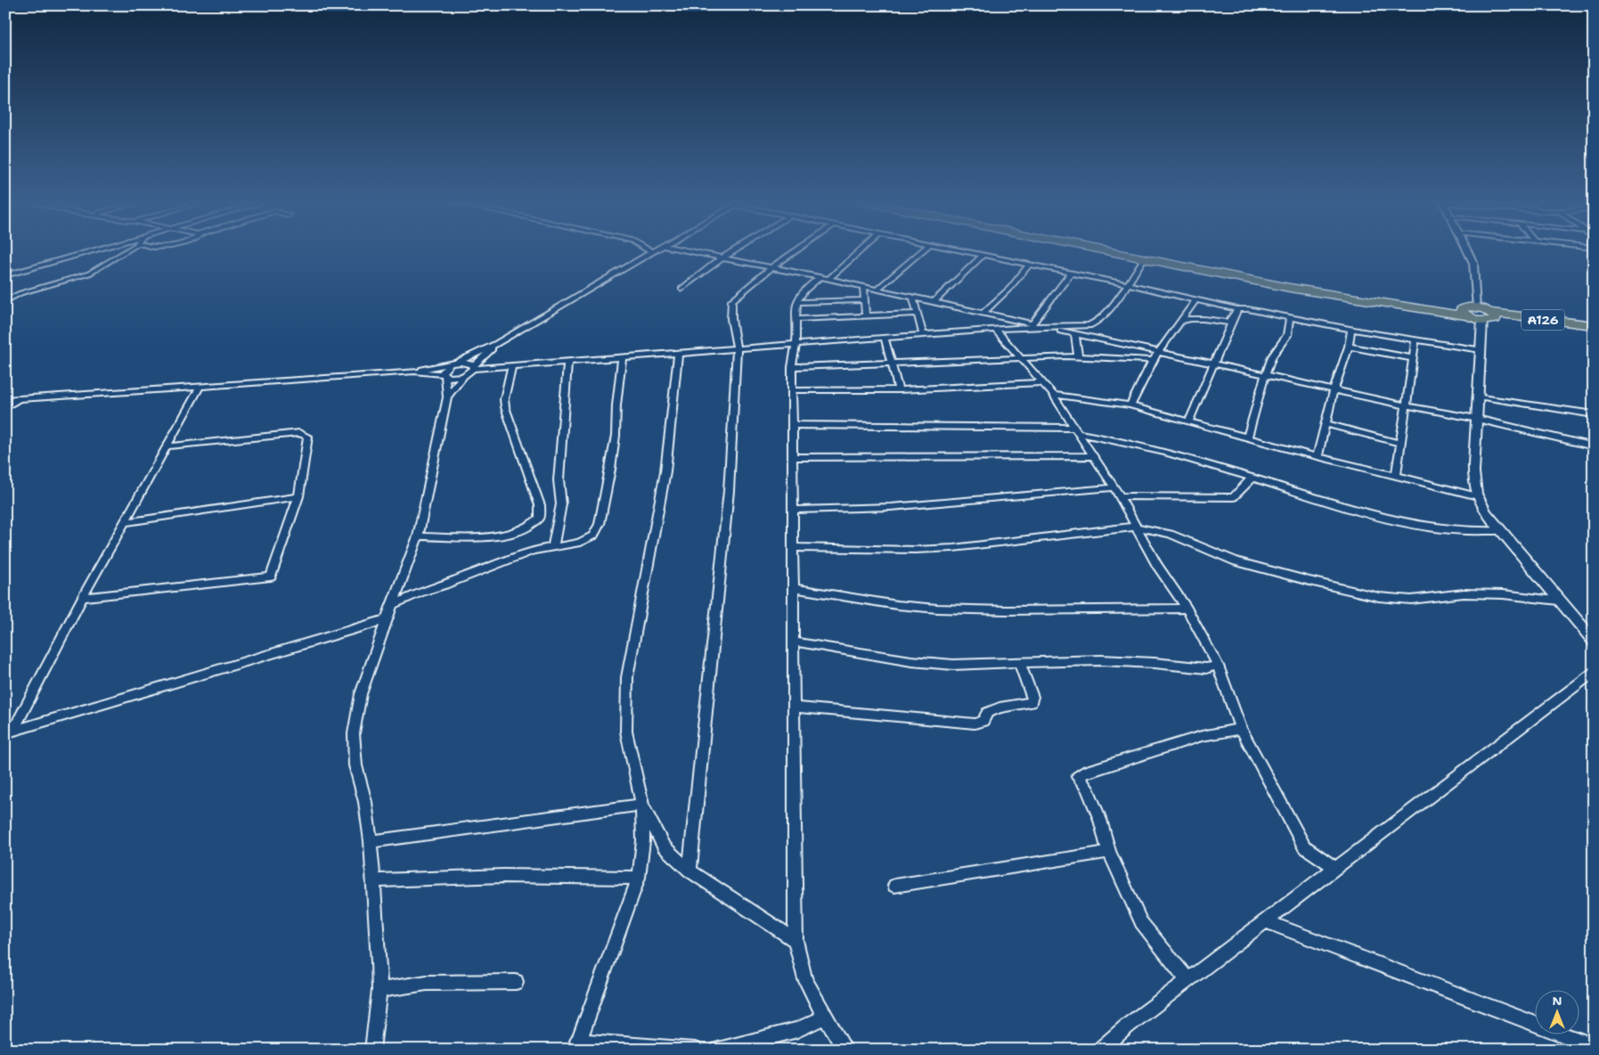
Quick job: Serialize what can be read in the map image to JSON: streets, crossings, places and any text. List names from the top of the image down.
{
  "streets": {
    "highway": ["A126"]
  },
  "north": "top"
}
